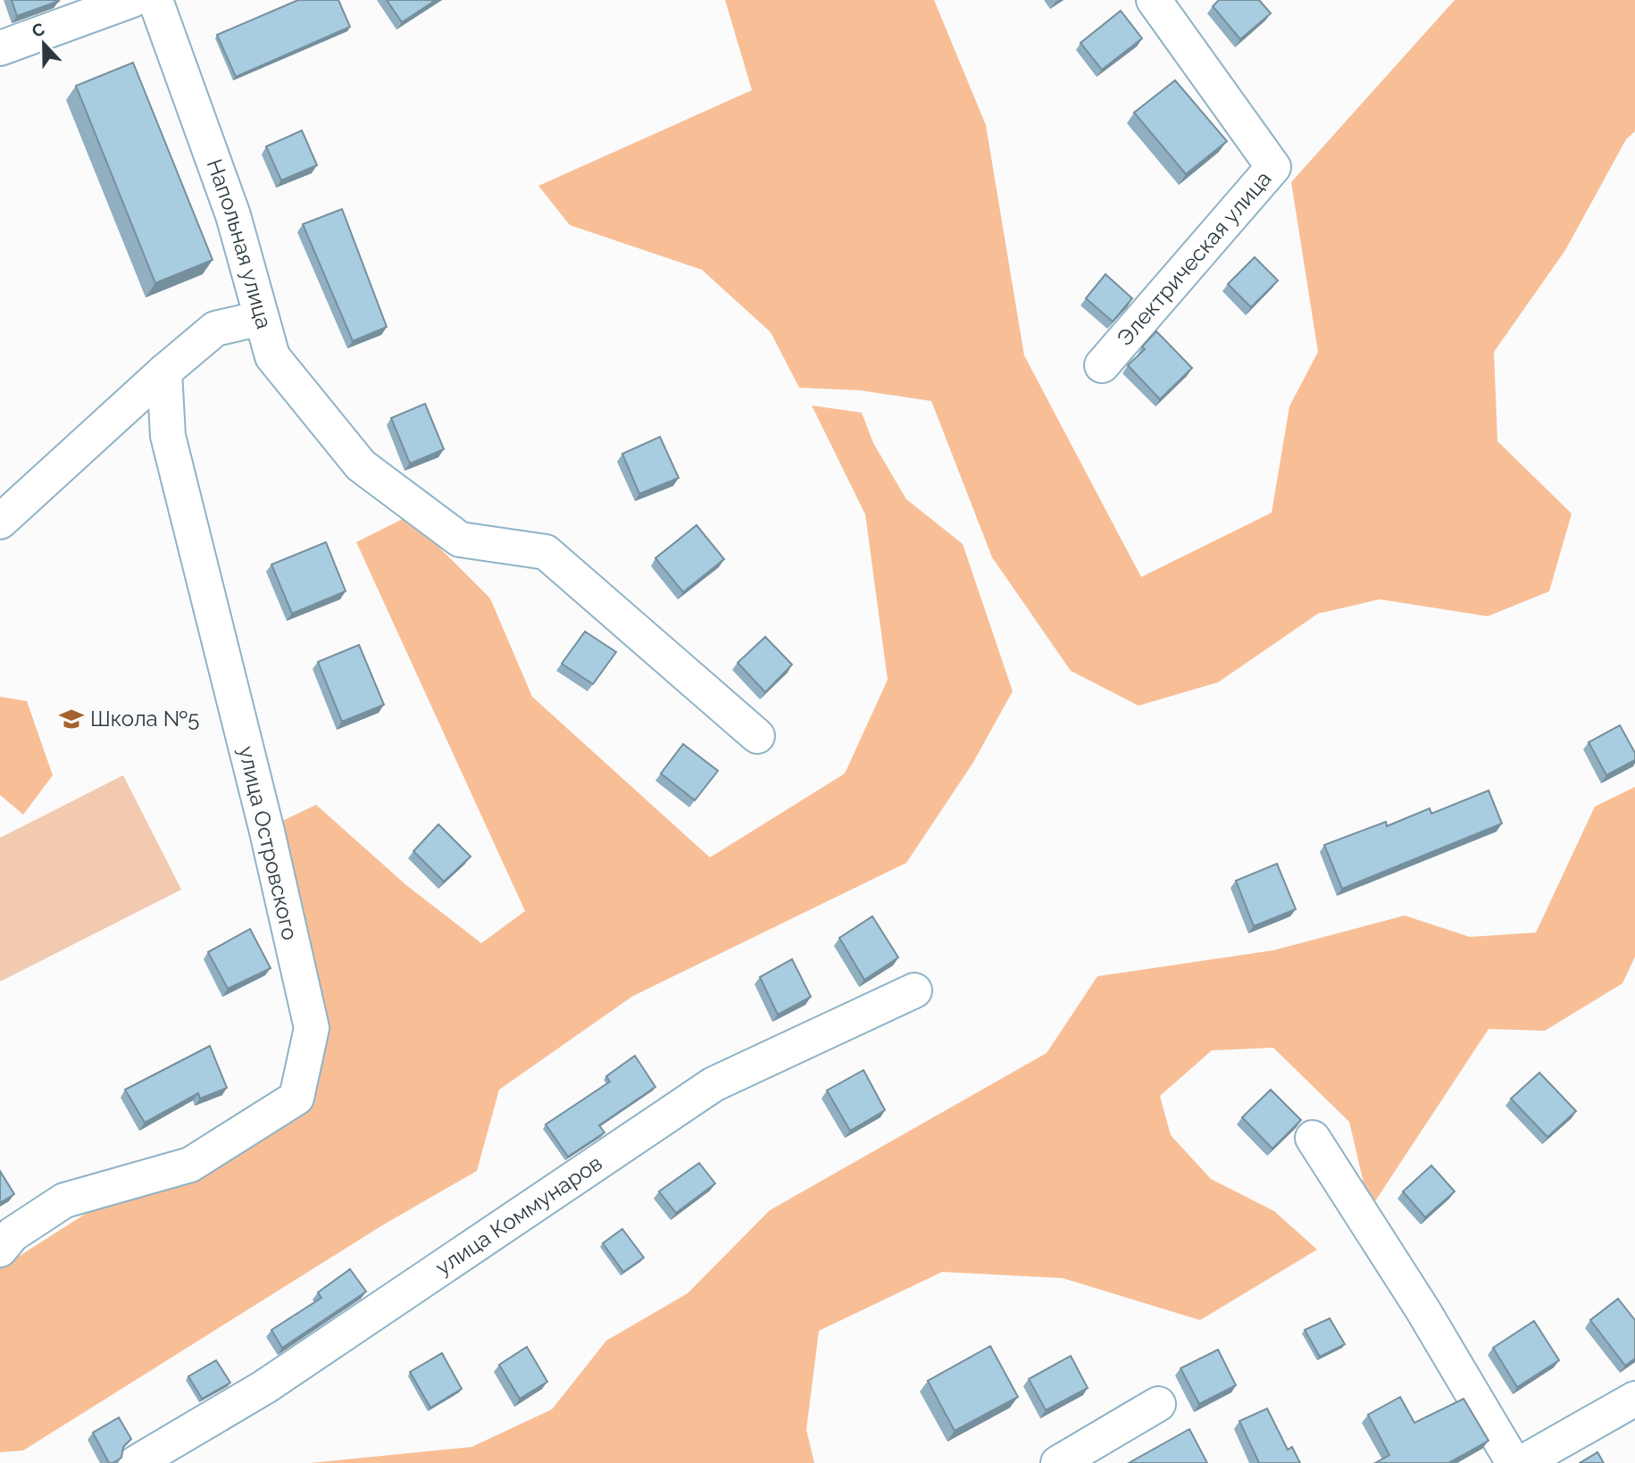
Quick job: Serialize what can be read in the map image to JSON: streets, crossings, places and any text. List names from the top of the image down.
{
  "streets": {
    "street": [
      "Напольная улица",
      "Электрическая улица",
      "улица Островского",
      "улица Коммунаров"
    ]
  },
  "places": {
    "school or university": ["Школа №5"]
  },
  "north": "top"
}
